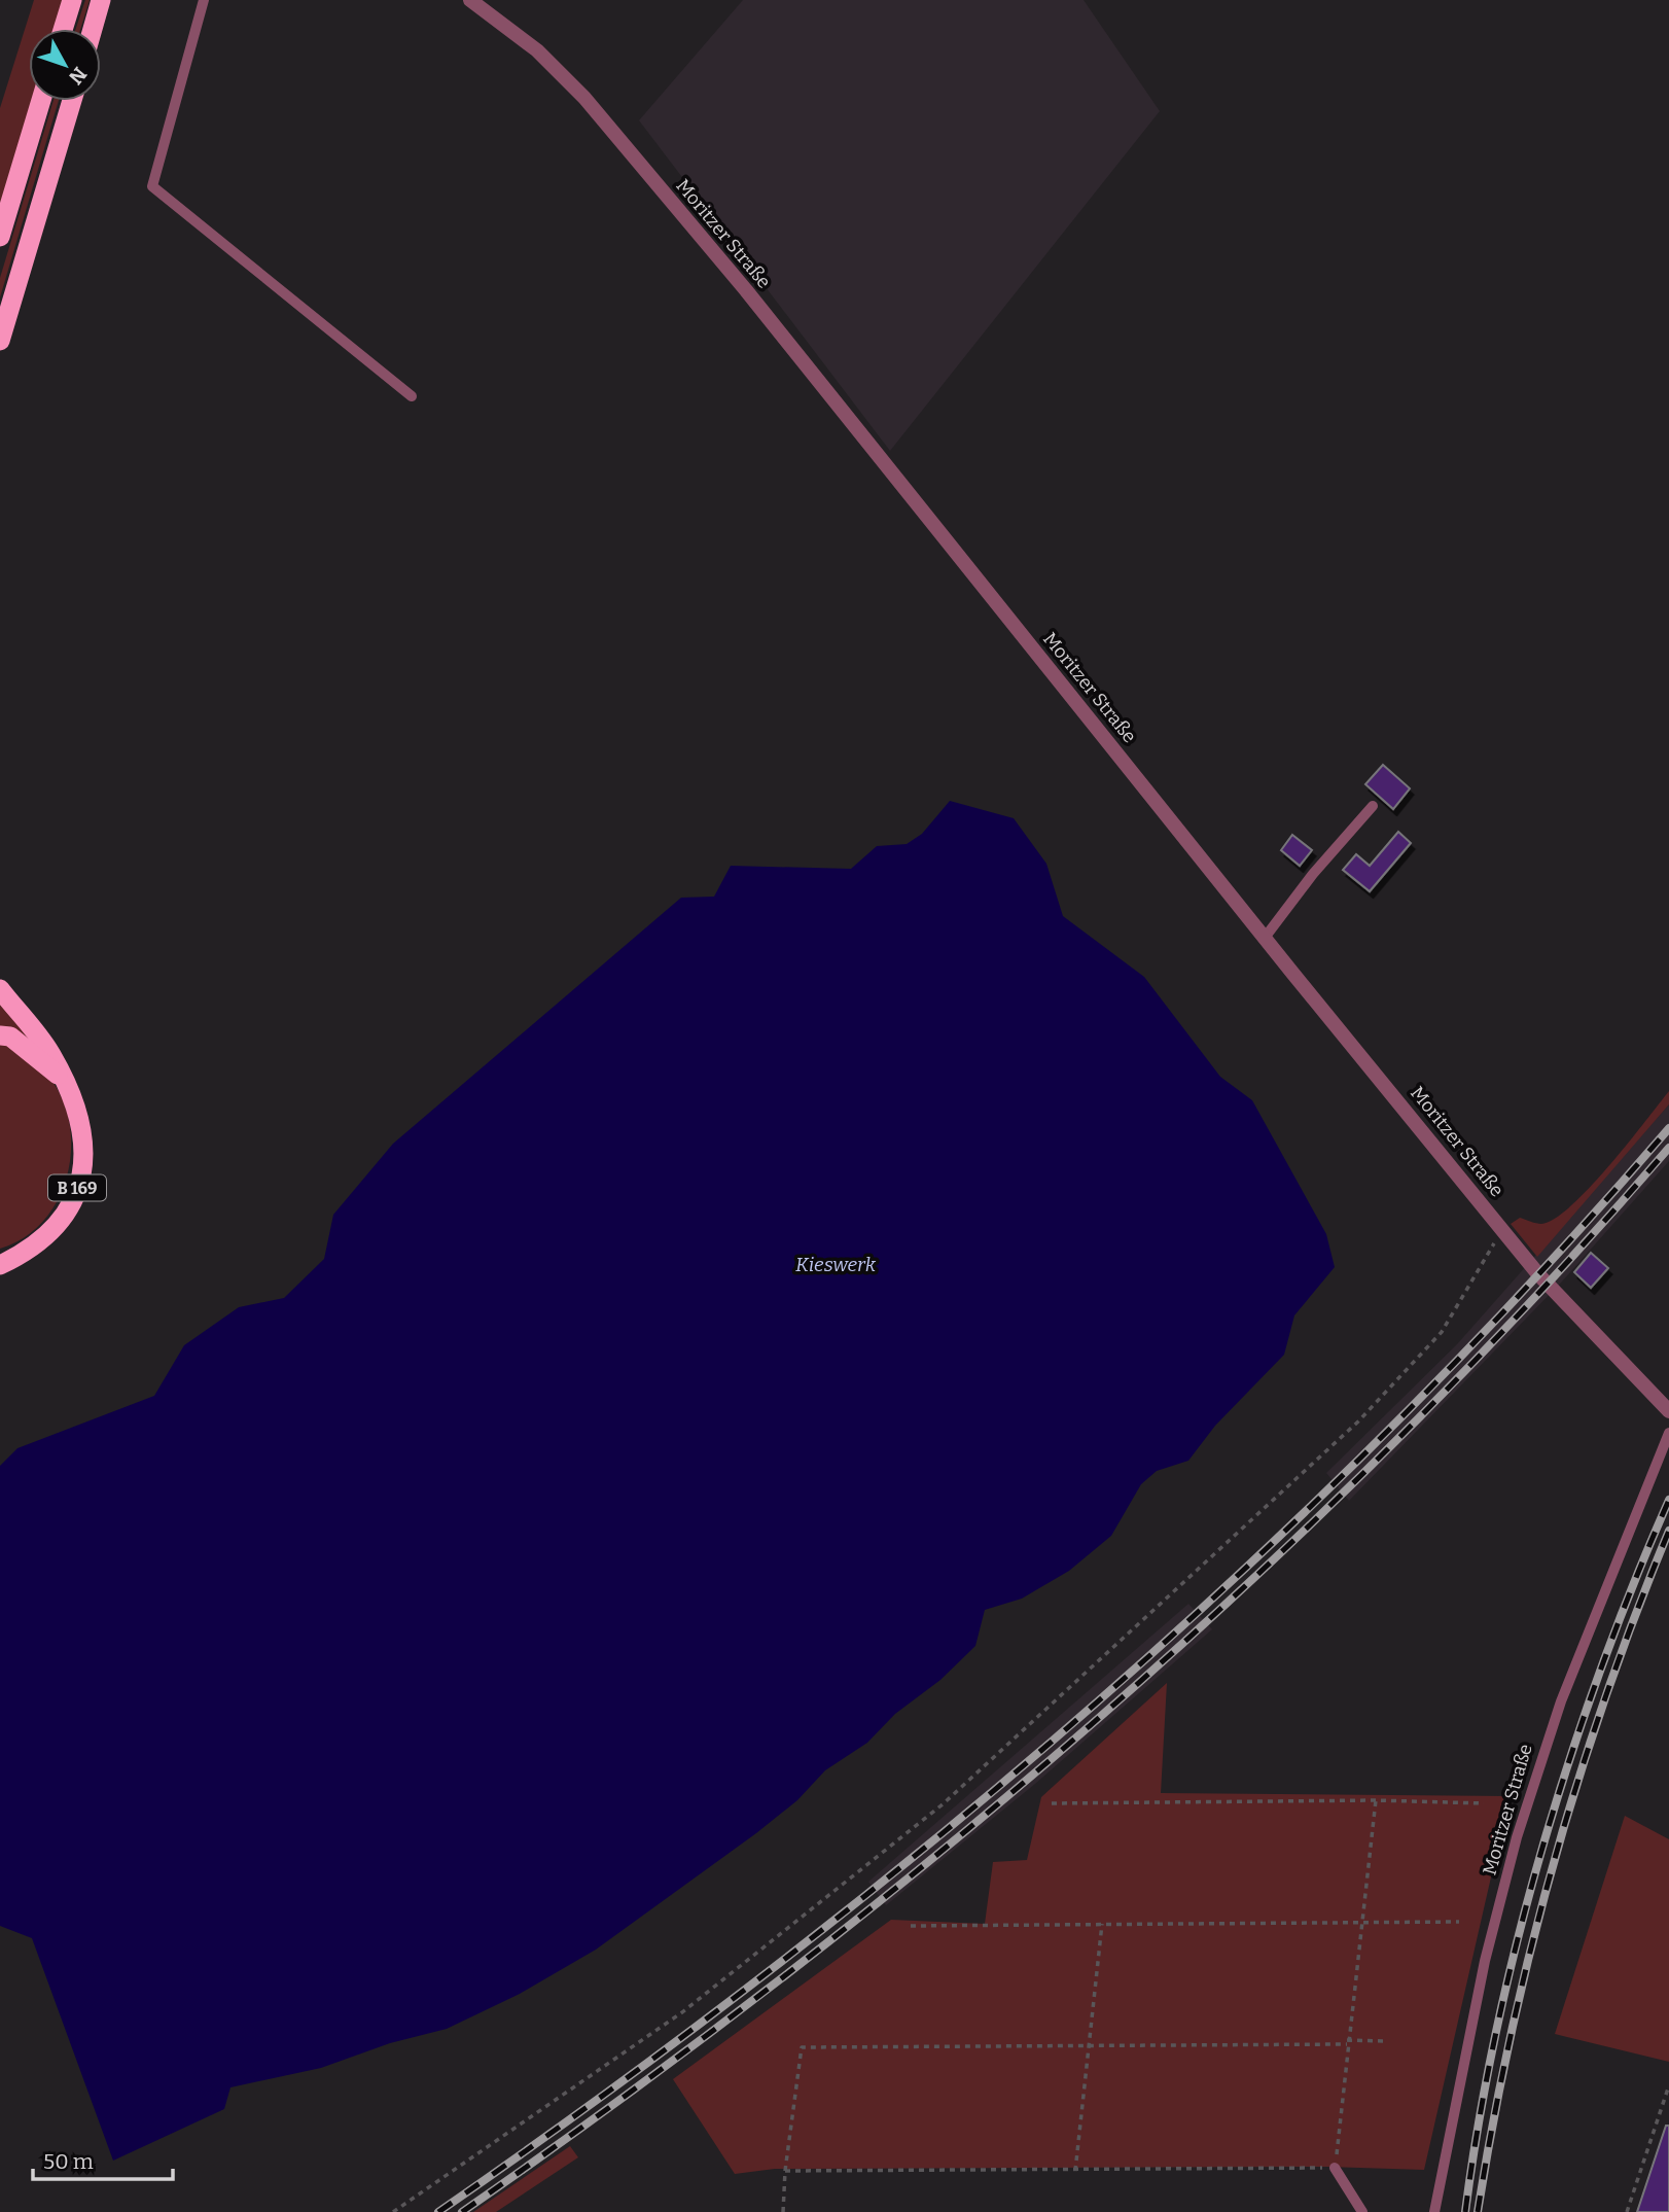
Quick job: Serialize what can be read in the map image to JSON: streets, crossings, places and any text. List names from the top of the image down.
{
  "streets": {
    "highway": ["B 169"],
    "street": ["Moritzer Straße"]
  },
  "water": ["Kieswerk"],
  "scale_bar": "50 m",
  "north": "bottom right"
}
